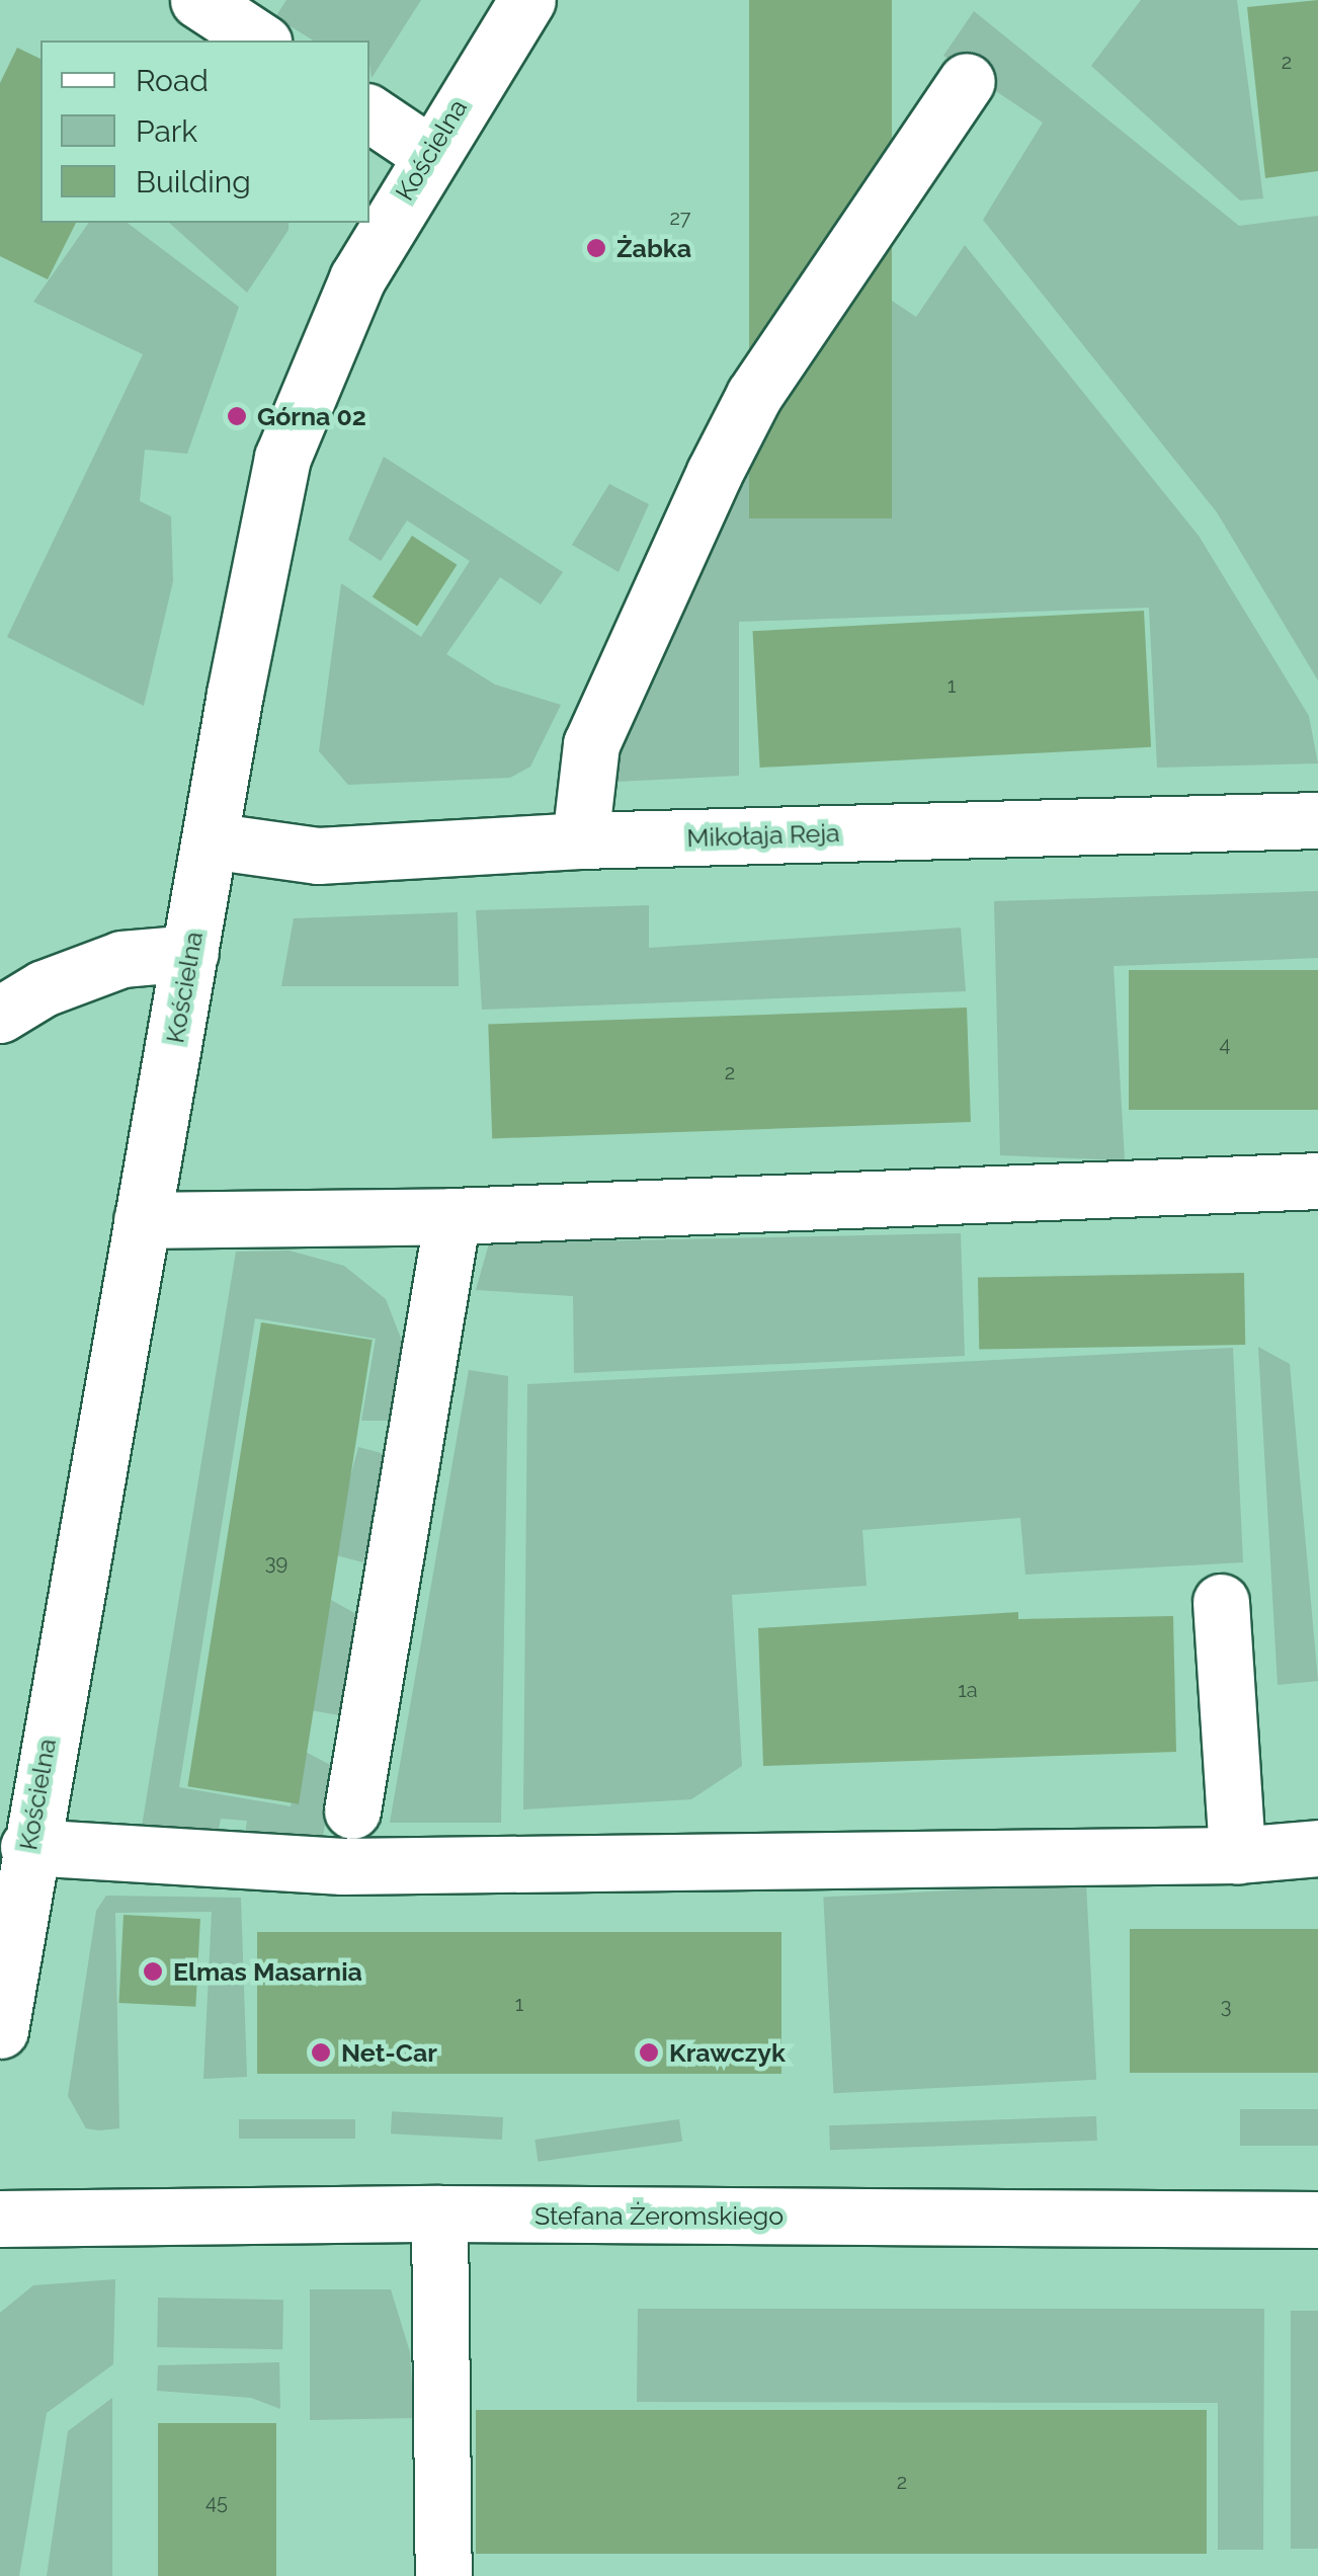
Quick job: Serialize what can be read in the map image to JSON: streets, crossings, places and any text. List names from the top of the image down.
{
  "streets": {
    "street": ["Kościelna", "Mikołaja Reja", "Stefana Żeromskiego"]
  },
  "crossings": [
    ["Kościelna", "Mikołaja Reja"]
  ],
  "places": [
    "Żabka",
    "Górna 02",
    "Elmas Masarnia",
    "Net-Car",
    "Krawczyk"
  ],
  "house_numbers": [
    "2",
    "27",
    "1",
    "4",
    "2",
    "39",
    "1a",
    "1",
    "3",
    "2",
    "45"
  ],
  "legend": ["Road", "Park", "Building"]
}
